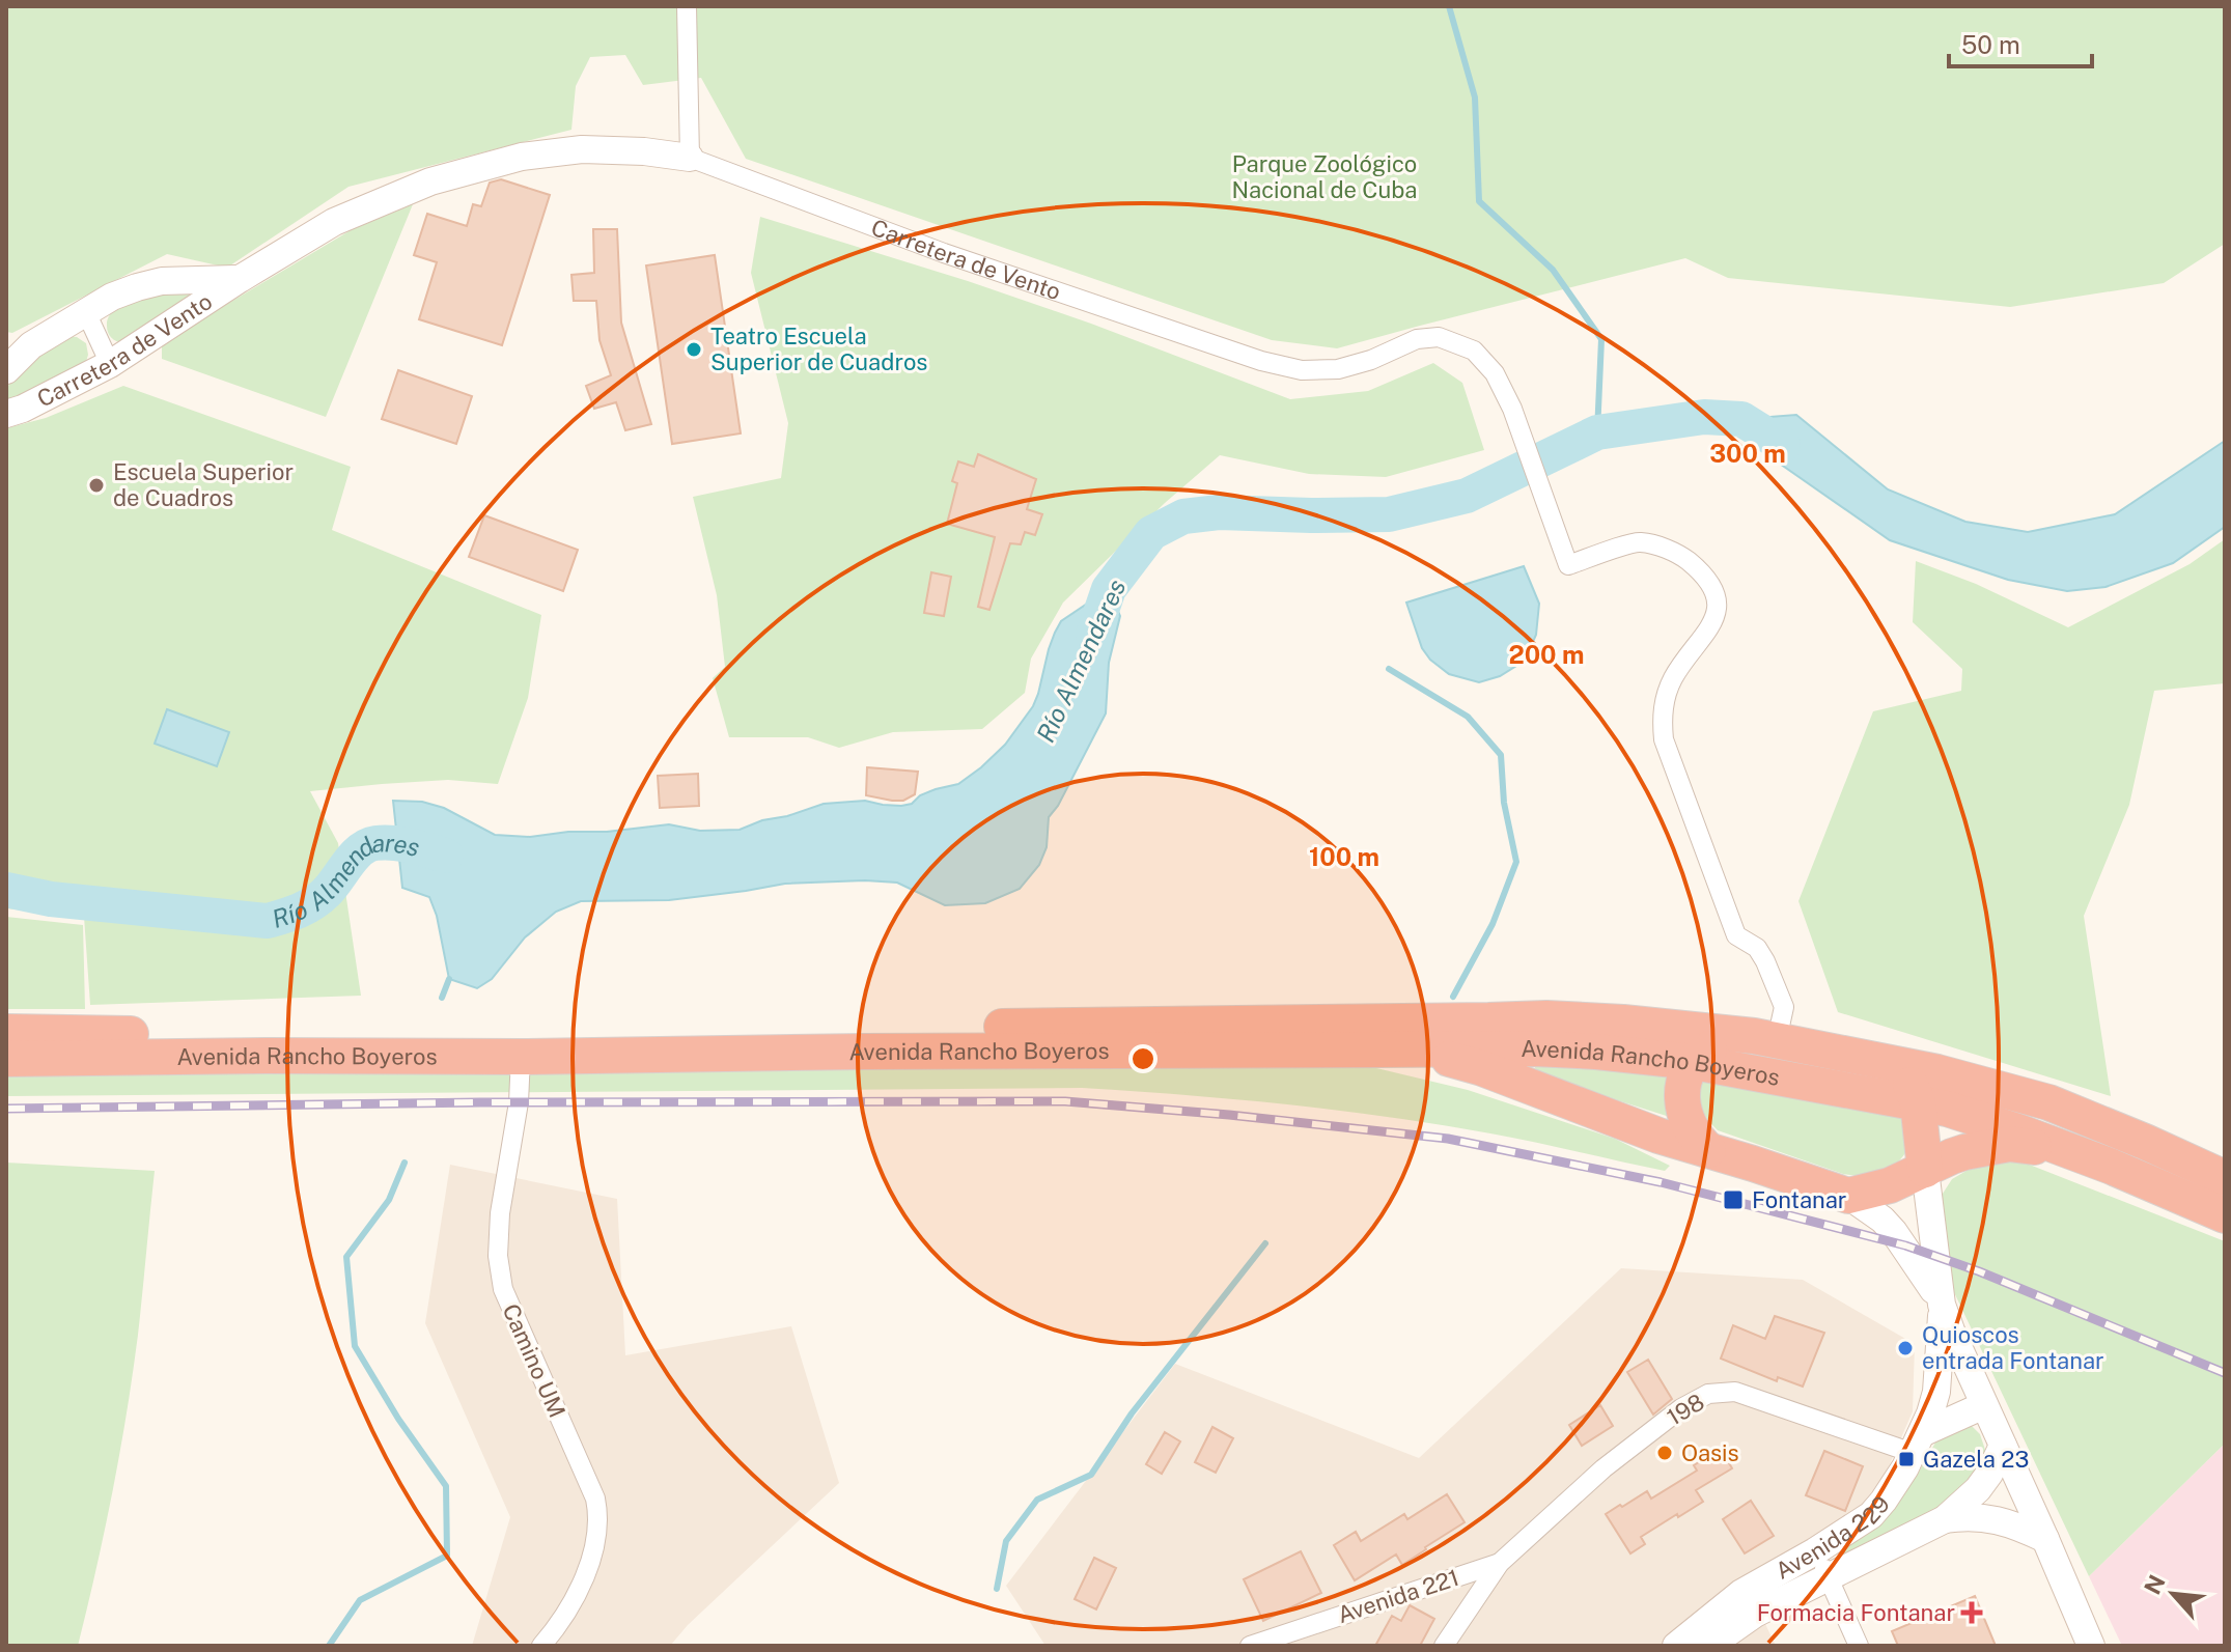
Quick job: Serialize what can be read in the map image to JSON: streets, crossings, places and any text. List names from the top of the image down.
{
  "streets": {
    "highway": ["Avenida Rancho Boyeros"],
    "street": [
      "Carretera de Vento",
      "Camino UM",
      "198",
      "Avenida 229",
      "Avenida 221"
    ]
  },
  "crossings": [
    ["Carretera de Vento", "Avenida Rancho Boyeros"],
    ["Avenida Rancho Boyeros", "Camino UM"],
    ["198", "Avenida 229"],
    ["198", "Avenida 221"]
  ],
  "water": ["Río Almendares"],
  "parks": ["Parque Zoológico Nacional de Cuba"],
  "places": {
    "other": [
      "Teatro Escuela Superior de Cuadros",
      "Escuela Superior de Cuadros",
      "Quioscos entrada Fontanar",
      "Oasis"
    ],
    "transit": ["Fontanar", "Gazela 23"],
    "health": ["Formacia Fontanar"]
  },
  "scale_bar": "50 m",
  "north": "top left",
  "rings": ["300 m", "200 m", "100 m"]
}
